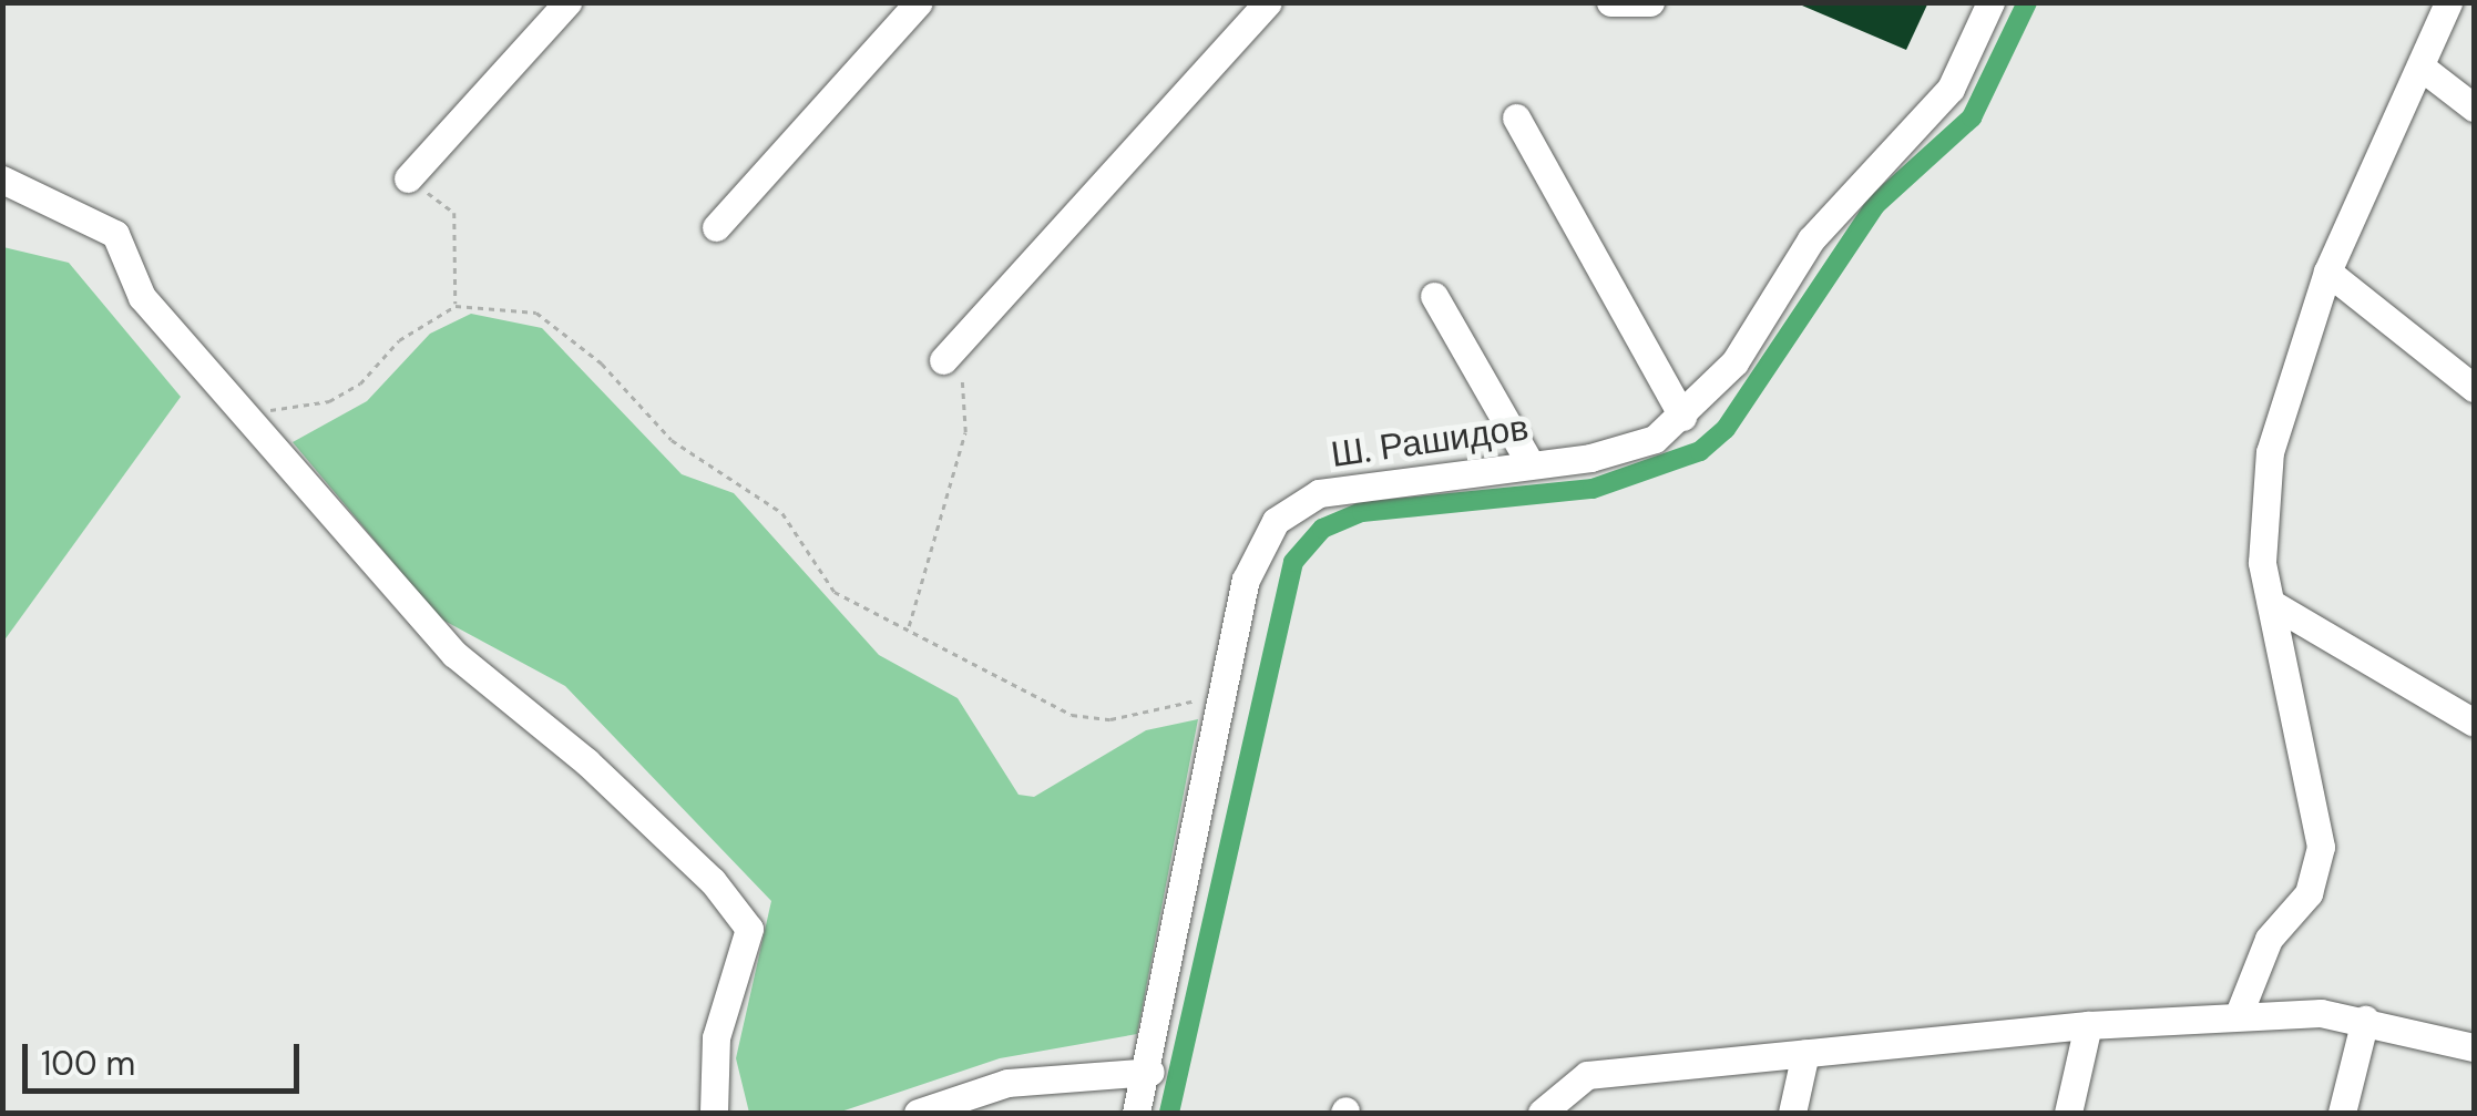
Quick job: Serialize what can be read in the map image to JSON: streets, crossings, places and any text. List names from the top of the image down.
{
  "streets": {
    "street": ["Ш. Рашидов"]
  },
  "scale_bar": "100 m"
}
